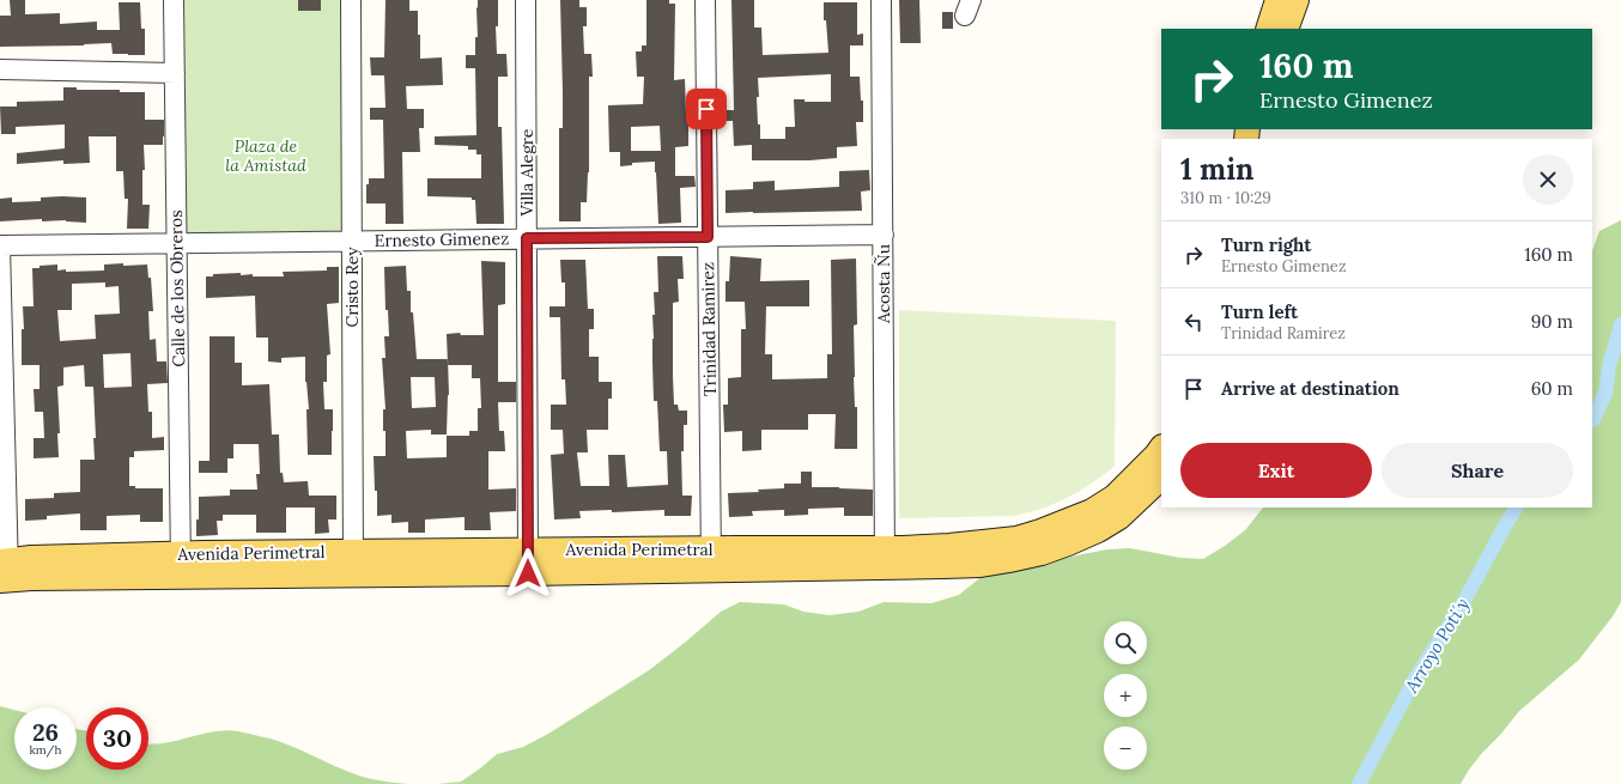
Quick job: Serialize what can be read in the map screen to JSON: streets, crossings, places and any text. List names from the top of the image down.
{
  "streets": {
    "main road": ["Avenida Perimetral"],
    "street": [
      "Villa Alegre",
      "Ernesto Gimenez",
      "Acosta Ñu",
      "Cristo Rey",
      "Calle de los Obreros",
      "Trinidad Ramirez"
    ]
  },
  "crossings": [
    ["Villa Alegre", "Ernesto Gimenez"],
    ["Villa Alegre", "Avenida Perimetral"],
    ["Ernesto Gimenez", "Acosta Ñu"],
    ["Ernesto Gimenez", "Cristo Rey"],
    ["Ernesto Gimenez", "Calle de los Obreros"],
    ["Ernesto Gimenez", "Trinidad Ramirez"],
    ["Acosta Ñu", "Avenida Perimetral"],
    ["Cristo Rey", "Avenida Perimetral"],
    ["Calle de los Obreros", "Avenida Perimetral"],
    ["Trinidad Ramirez", "Avenida Perimetral"]
  ],
  "water": ["Arroyo Poti´y"],
  "parks": ["Plaza de la Amistad"],
  "page": {
    "turn": ["160 m", "Ernesto Gimenez"],
    "heading": ["1 min", "310 m · 10:29"],
    "list": [
      {
        "name": "Turn right",
        "note": "Ernesto Gimenez",
        "value": "160 m"
      },
      {
        "name": "Turn left",
        "note": "Trinidad Ramirez",
        "value": "90 m"
      },
      {
        "name": "Arrive at destination",
        "value": "60 m"
      }
    ],
    "buttons": ["Exit", "Share"],
    "map_buttons": ["+", "−"],
    "speed": "26 km/h",
    "limit": "30"
  }
}
